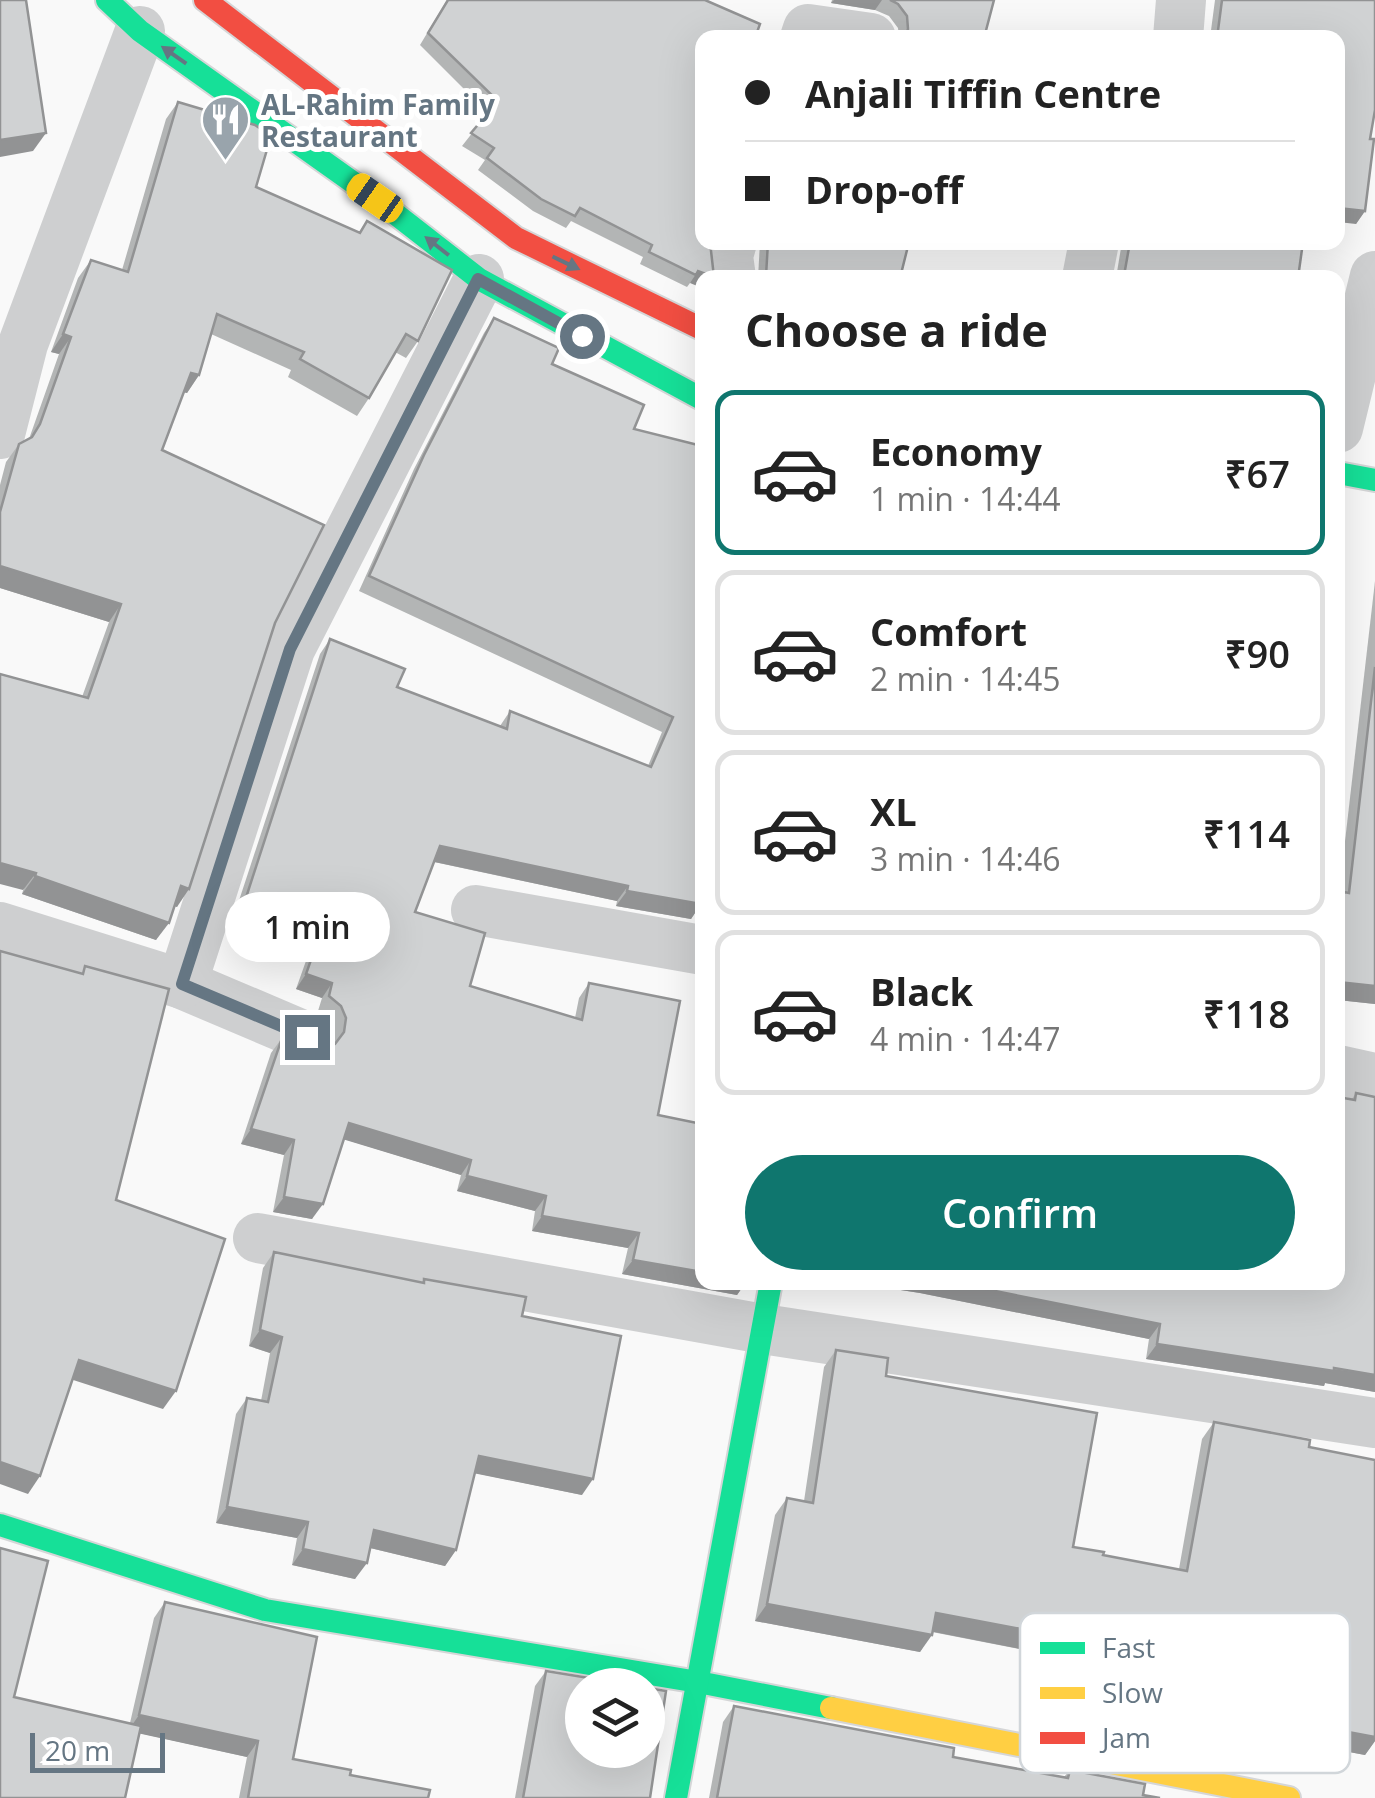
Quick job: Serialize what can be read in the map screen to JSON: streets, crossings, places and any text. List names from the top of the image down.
{
  "places": {
    "restaurant": ["AL-Rahim Family Restaurant"]
  },
  "legend": ["Fast", "Slow", "Jam"],
  "scale_bar": "20 m",
  "page": {
    "banner": ["Anjali Tiffin Centre", "Drop-off"],
    "heading": "Choose a ride",
    "list": [
      {
        "name": "Economy",
        "note": "1 min · 14:44",
        "value": "₹67"
      },
      {
        "name": "Comfort",
        "note": "2 min · 14:45",
        "value": "₹90"
      },
      {
        "name": "XL",
        "note": "3 min · 14:46",
        "value": "₹114"
      },
      {
        "name": "Black",
        "note": "4 min · 14:47",
        "value": "₹118"
      }
    ],
    "bubble": "1 min",
    "buttons": "Confirm",
    "scale": "20 m"
  }
}
